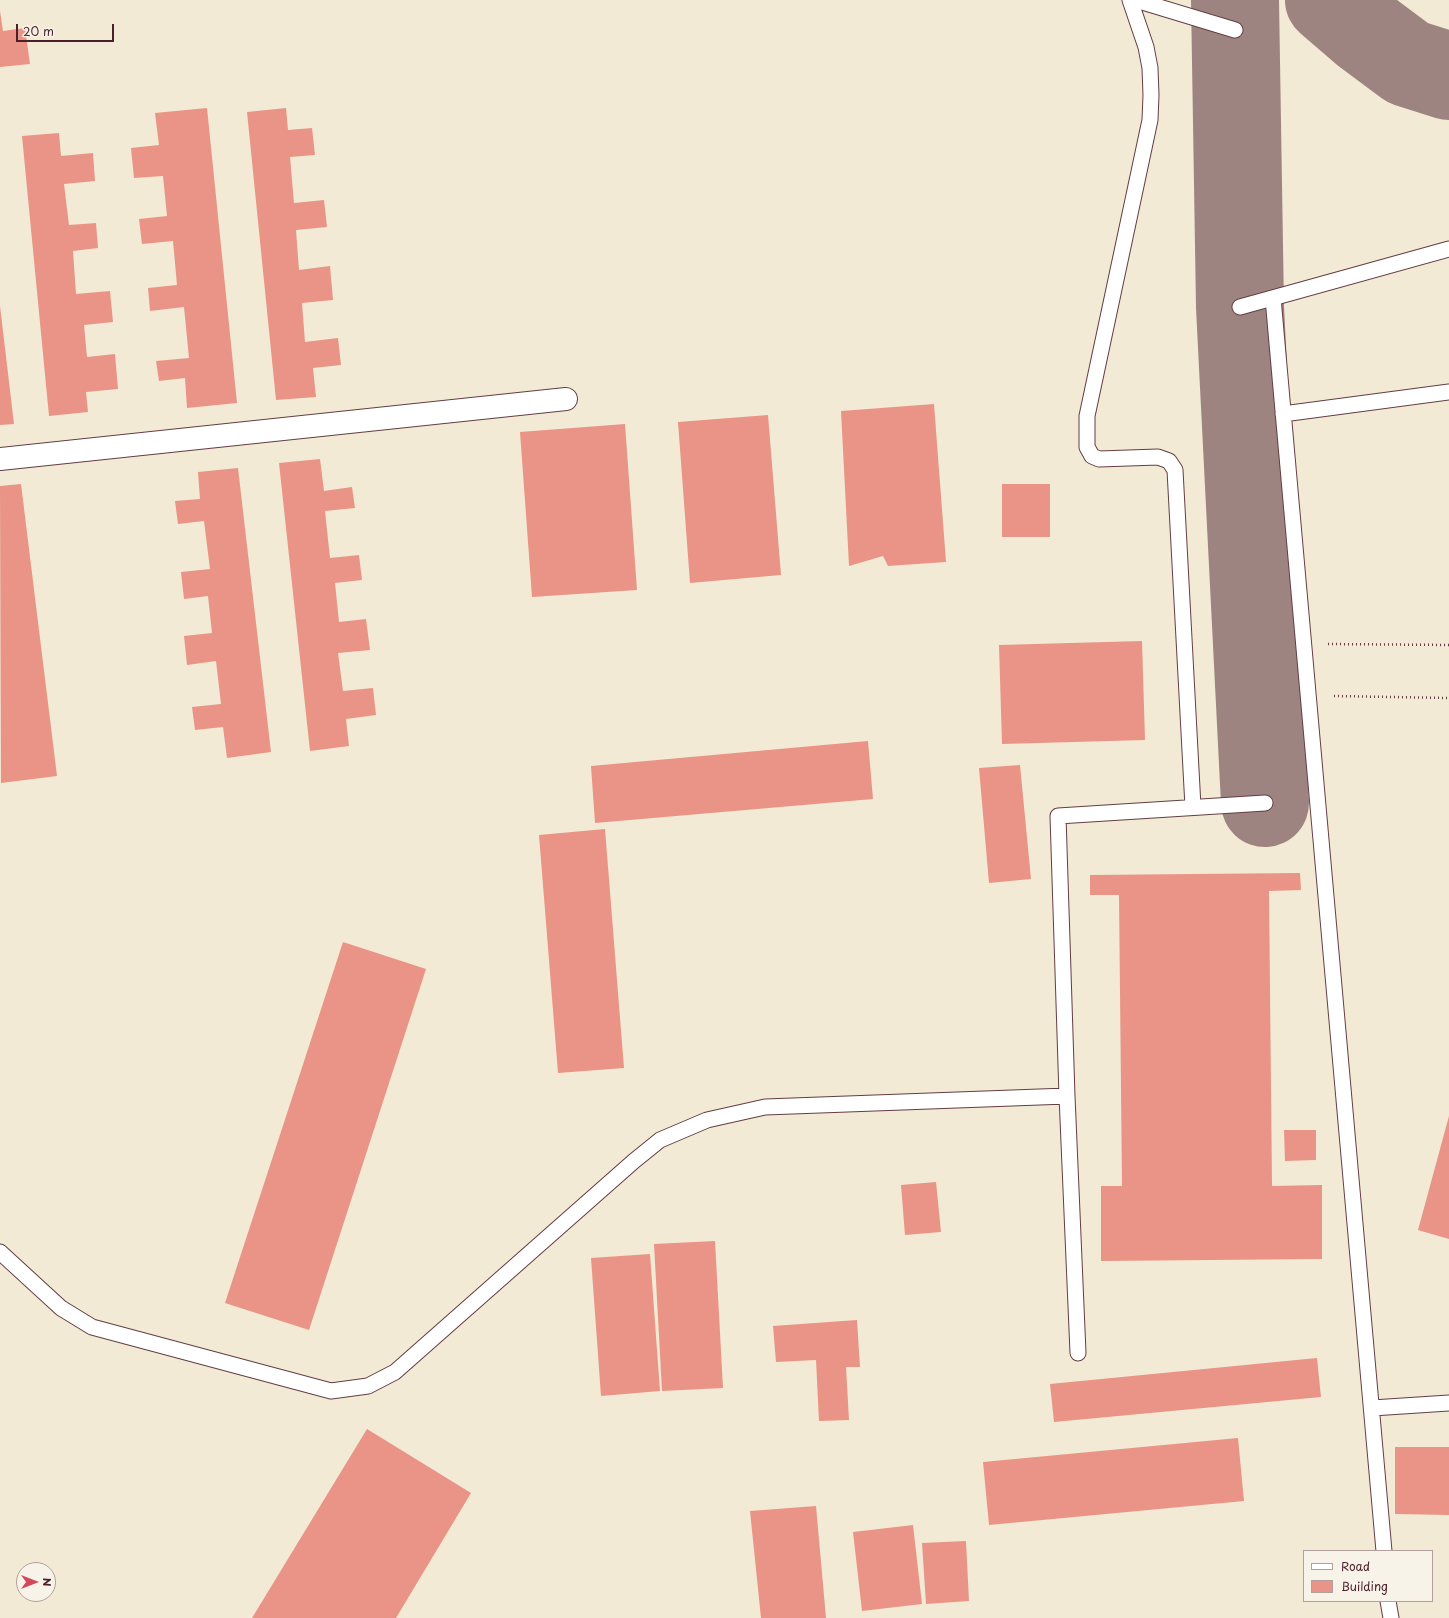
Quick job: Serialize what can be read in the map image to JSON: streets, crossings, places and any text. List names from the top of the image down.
{
  "legend": ["Road", "Building"],
  "scale_bar": "20 m",
  "north": "right"
}
